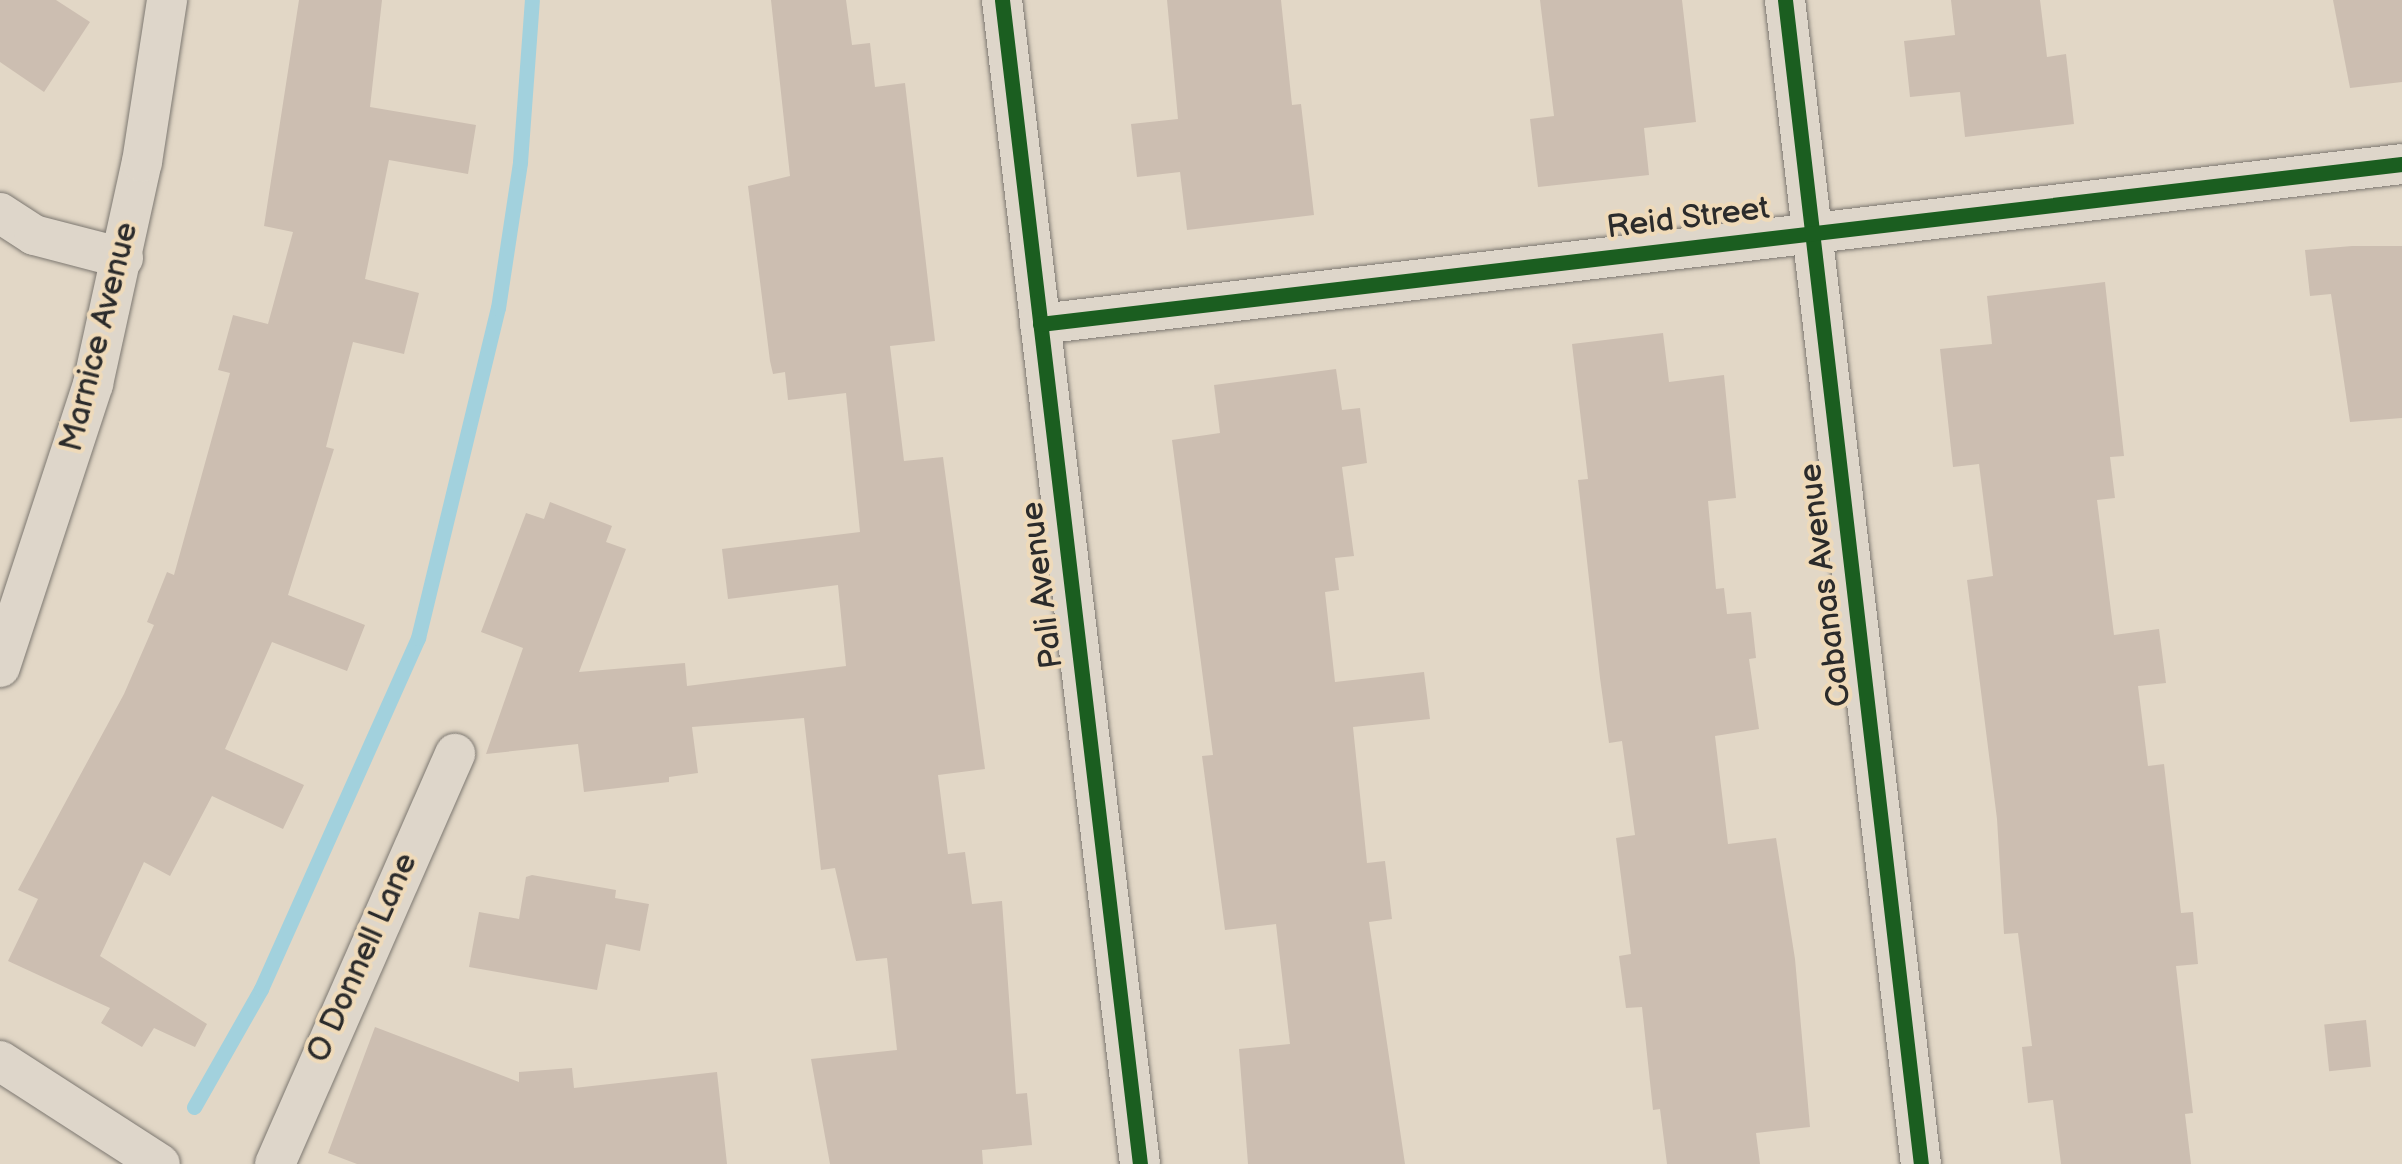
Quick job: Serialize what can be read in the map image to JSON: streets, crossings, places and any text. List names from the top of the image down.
{
  "streets": {
    "street": [
      "Reid Street",
      "Marnice Avenue",
      "Pali Avenue",
      "Cabanas Avenue",
      "O Donnell Lane"
    ]
  },
  "crossings": [
    ["Reid Street", "Pali Avenue"],
    ["Reid Street", "Cabanas Avenue"]
  ]
}
